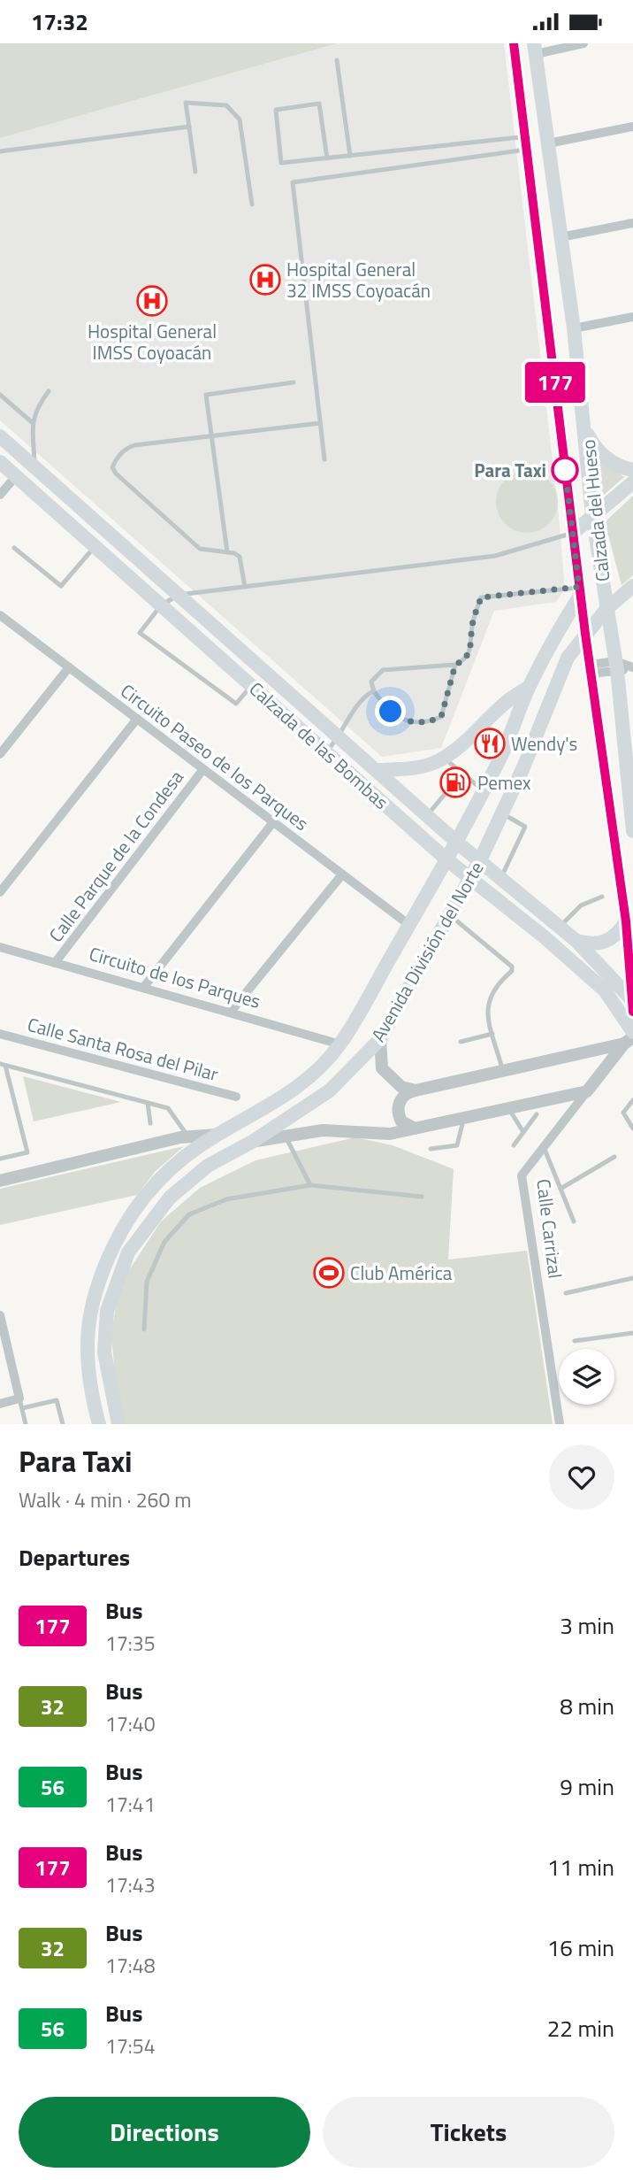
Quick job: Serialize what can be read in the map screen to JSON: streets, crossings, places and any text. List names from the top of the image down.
{
  "streets": {
    "main road": ["Calzada del Hueso", "Calzada de las Bombas", "Avenida División del Norte"],
    "street": [
      "Circuito Paseo de los Parques",
      "Calle Parque de la Condesa",
      "Circuito de los Parques",
      "Calle Santa Rosa del Pilar",
      "Calle Carrizal"
    ]
  },
  "crossings": [
    ["Calzada del Hueso", "Calzada de las Bombas"],
    ["Calzada del Hueso", "Avenida División del Norte"],
    ["Calzada de las Bombas", "Avenida División del Norte"],
    ["Calzada de las Bombas", "Calle Carrizal"],
    ["Circuito Paseo de los Parques", "Calle Parque de la Condesa"],
    ["Circuito Paseo de los Parques", "Avenida División del Norte"],
    ["Calle Parque de la Condesa", "Circuito de los Parques"],
    ["Avenida División del Norte", "Circuito de los Parques"]
  ],
  "places": {
    "hospital": ["Hospital General 32 IMSS Coyoacán", "Hospital General IMSS Coyoacán"],
    "other": ["Para Taxi"],
    "restaurant": ["Wendy's"],
    "fuel station": ["Pemex"],
    "sports": ["Club América"]
  },
  "lines": ["bus line 177"],
  "page": {
    "status": "17:32",
    "on_map": "177",
    "heading": [
      ["Para Taxi", "Walk · 4 min · 260 m"],
      "Departures"
    ],
    "list": [
      {
        "mark": "177",
        "name": "Bus",
        "note": "17:35",
        "value": "3 min"
      },
      {
        "mark": "32",
        "name": "Bus",
        "note": "17:40",
        "value": "8 min"
      },
      {
        "mark": "56",
        "name": "Bus",
        "note": "17:41",
        "value": "9 min"
      },
      {
        "mark": "177",
        "name": "Bus",
        "note": "17:43",
        "value": "11 min"
      },
      {
        "mark": "32",
        "name": "Bus",
        "note": "17:48",
        "value": "16 min"
      },
      {
        "mark": "56",
        "name": "Bus",
        "note": "17:54",
        "value": "22 min"
      }
    ],
    "buttons": ["Directions", "Tickets"]
  }
}
